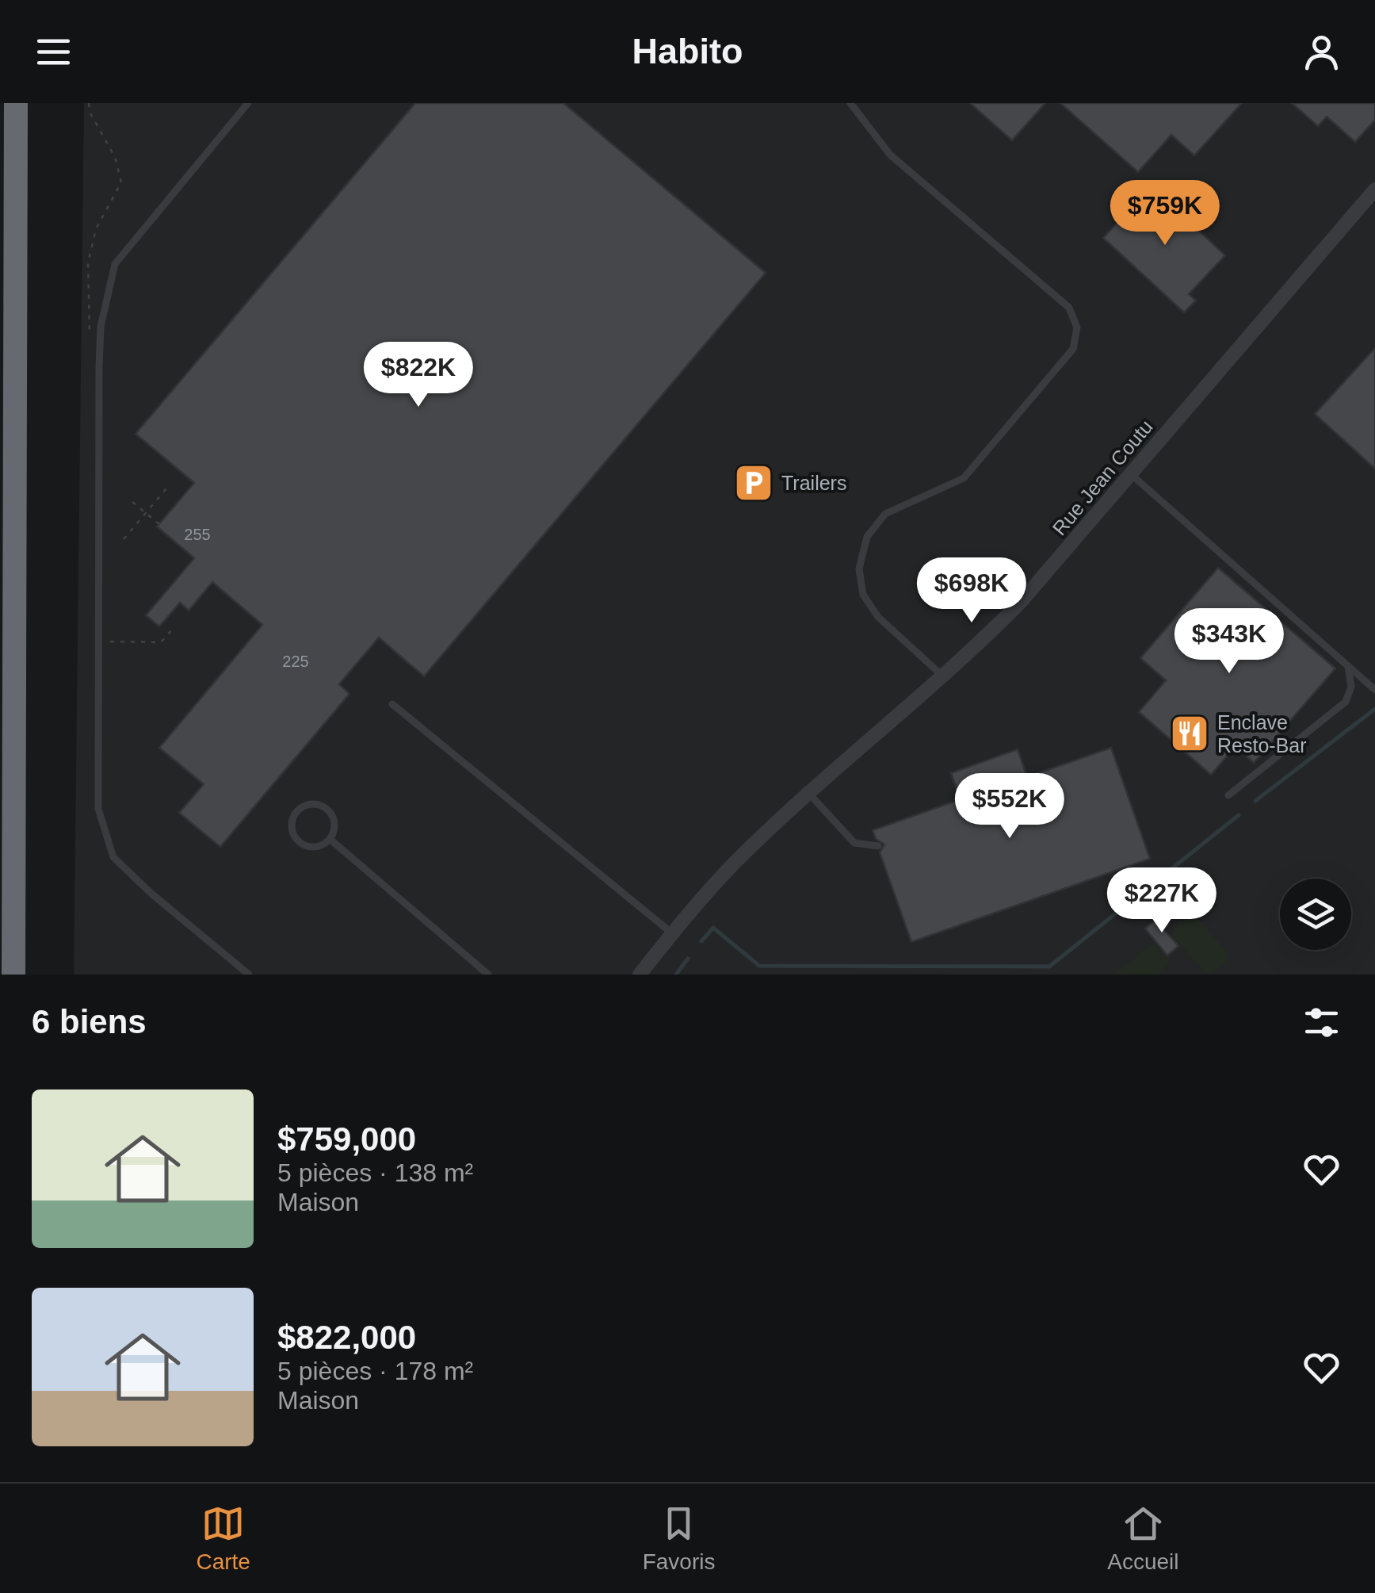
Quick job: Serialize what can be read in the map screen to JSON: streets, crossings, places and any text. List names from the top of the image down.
{
  "streets": {
    "street": ["Rue Jean Coutu"]
  },
  "places": {
    "parking": ["Trailers"],
    "restaurant": ["Enclave Resto-Bar"]
  },
  "house_numbers": ["255", "225"],
  "page": {
    "header": "Habito",
    "price": [
      "$759K",
      "$822K",
      "$698K",
      "$343K",
      "$552K",
      "$227K"
    ],
    "heading": "6 biens",
    "list": [
      {
        "name": "$759,000",
        "note": "5 pièces · 138 m² · Maison"
      },
      {
        "name": "$822,000",
        "note": "5 pièces · 178 m² · Maison"
      }
    ],
    "tabs": ["Carte", "Favoris", "Accueil"]
  }
}
